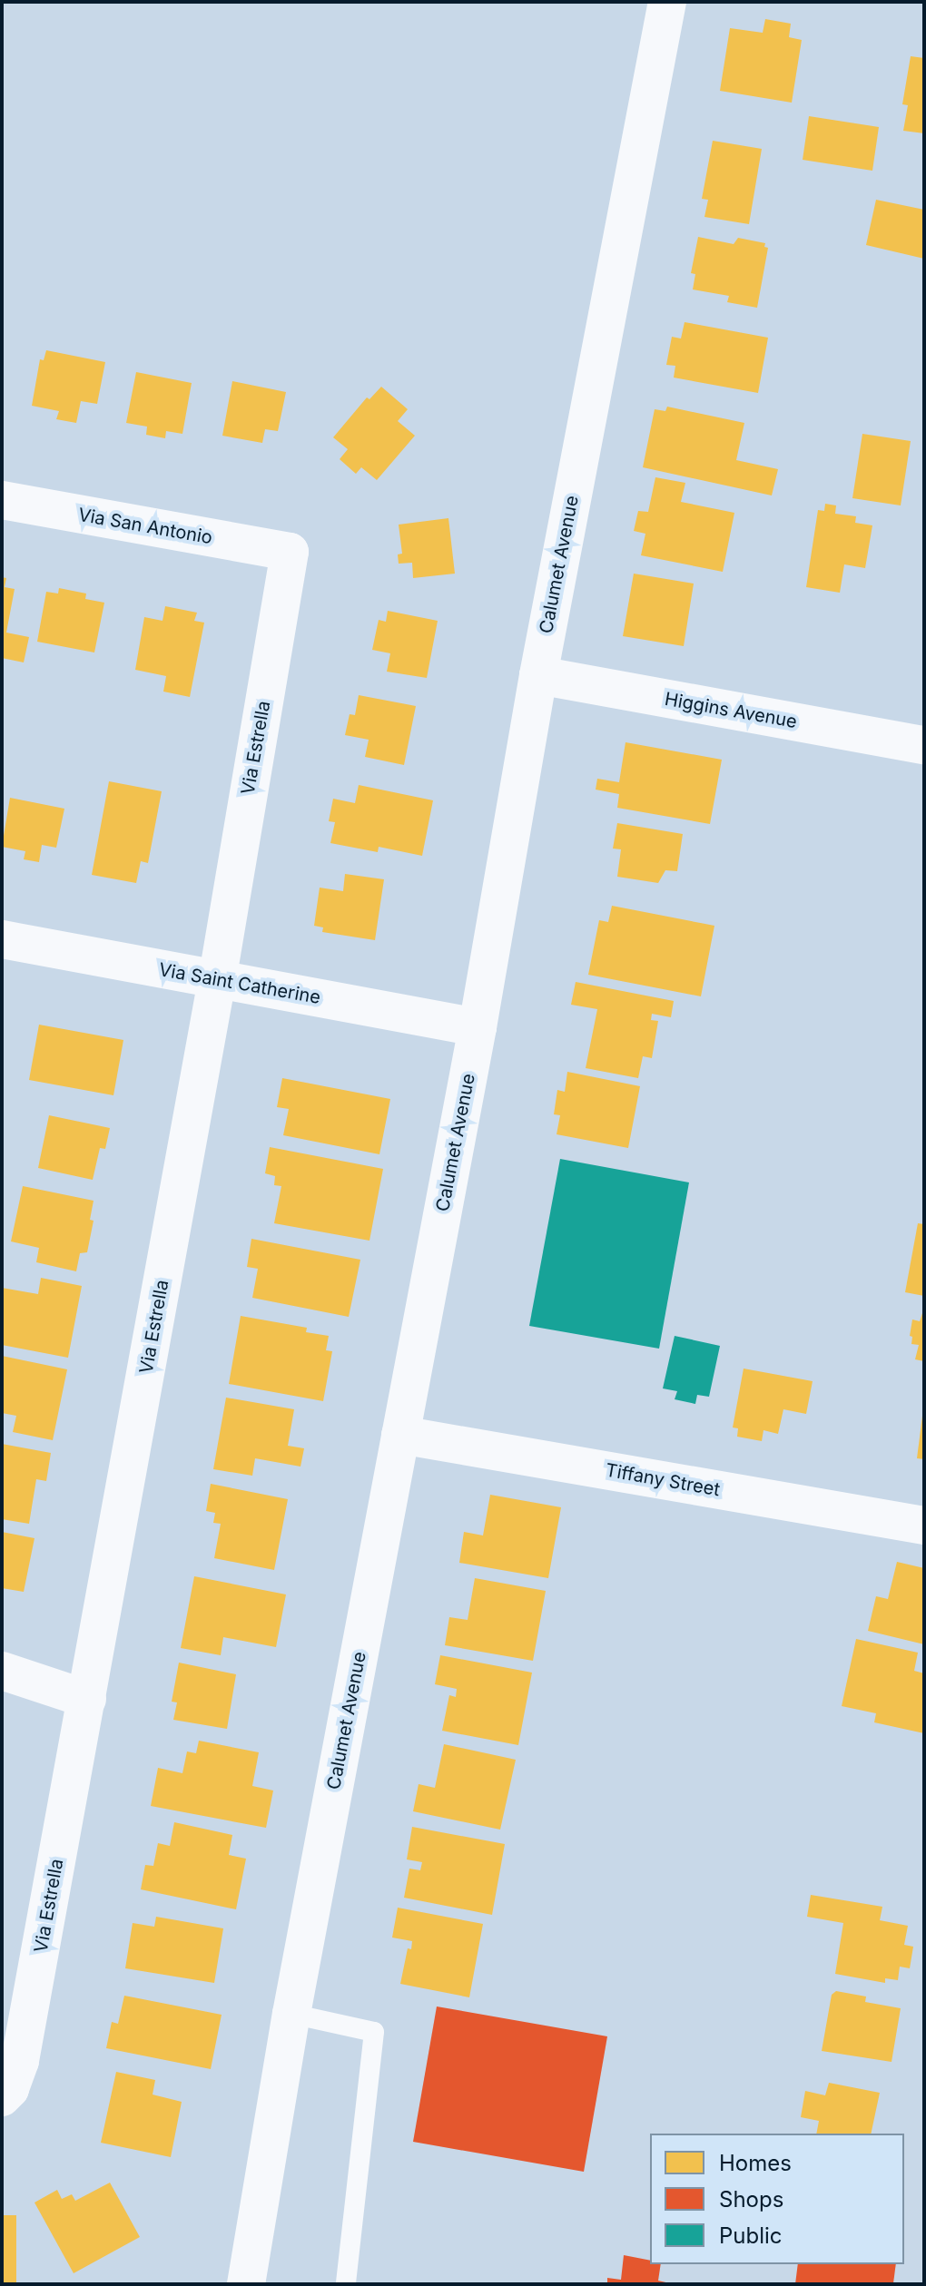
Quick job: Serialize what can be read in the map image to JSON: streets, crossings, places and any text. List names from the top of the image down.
{
  "streets": {
    "street": [
      "Via San Antonio",
      "Calumet Avenue",
      "Higgins Avenue",
      "Via Estrella",
      "Via Saint Catherine",
      "Tiffany Street"
    ]
  },
  "crossings": [
    ["Via San Antonio", "Via Estrella"],
    ["Calumet Avenue", "Higgins Avenue"],
    ["Calumet Avenue", "Via Saint Catherine"],
    ["Calumet Avenue", "Tiffany Street"],
    ["Via Estrella", "Via Saint Catherine"]
  ],
  "legend": ["Homes", "Shops", "Public"]
}
